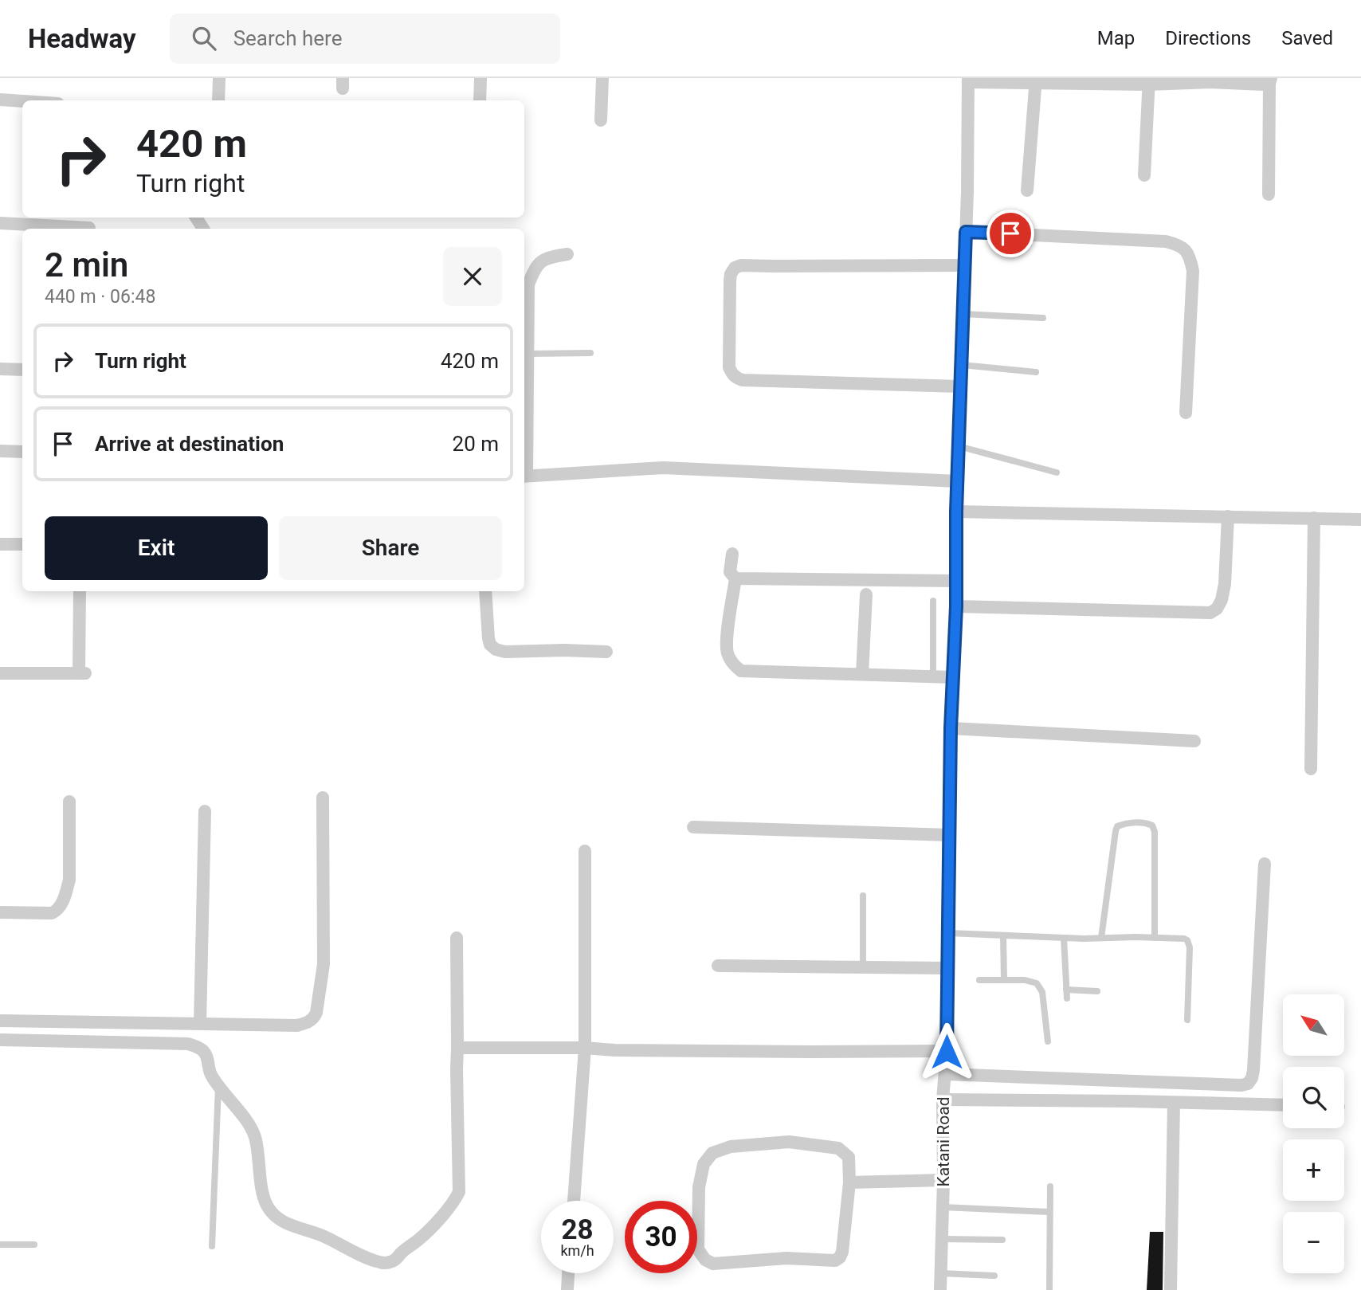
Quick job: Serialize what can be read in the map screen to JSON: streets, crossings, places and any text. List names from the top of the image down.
{
  "streets": {
    "street": ["Katani Road"]
  },
  "north": "top left",
  "page": {
    "header": "Headway",
    "search": "Search here",
    "nav": ["Map", "Directions", "Saved"],
    "turn": ["420 m", "Turn right"],
    "heading": ["2 min", "440 m · 06:48"],
    "list": [
      {
        "name": "Turn right",
        "value": "420 m"
      },
      {
        "name": "Arrive at destination",
        "value": "20 m"
      }
    ],
    "buttons": ["Exit", "Share"],
    "map_buttons": ["+", "−"],
    "speed": "28 km/h",
    "limit": "30"
  }
}
